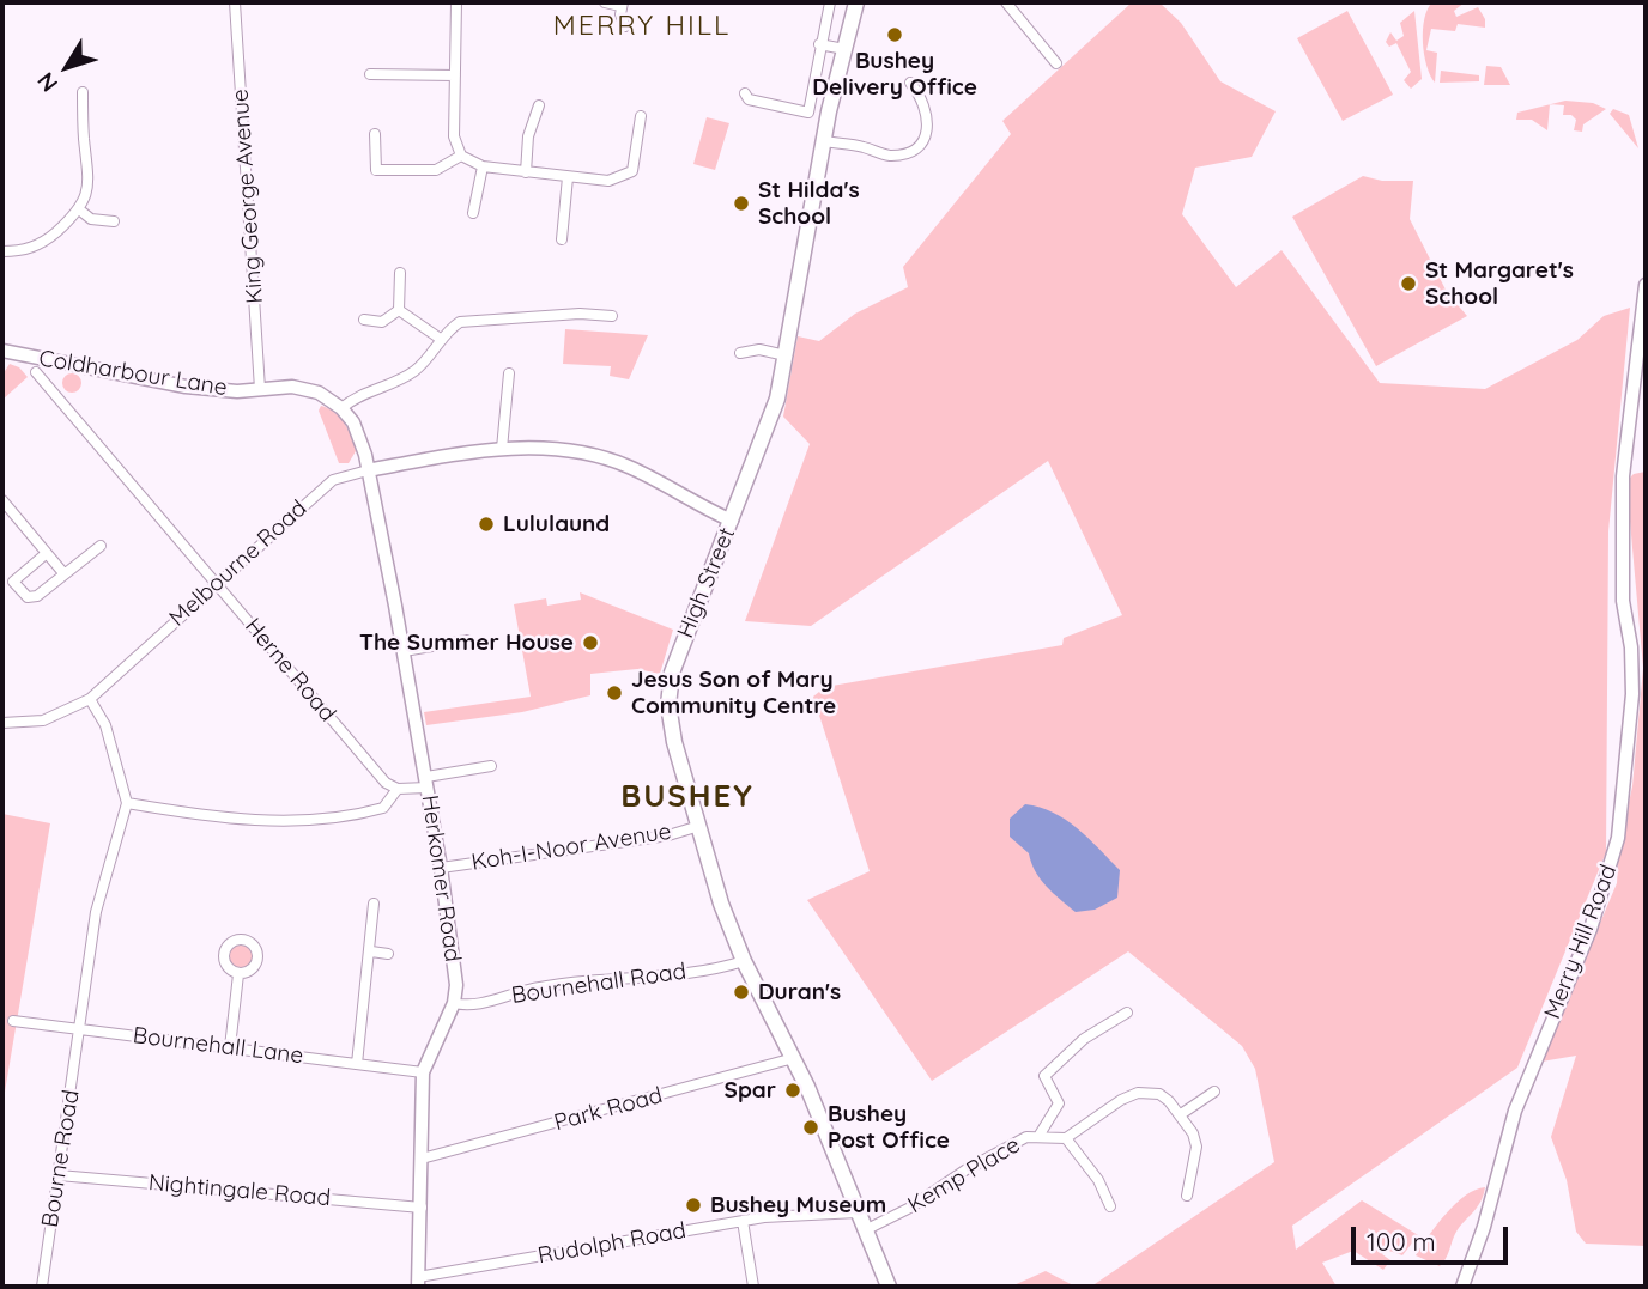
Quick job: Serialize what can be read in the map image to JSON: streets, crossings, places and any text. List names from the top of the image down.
{
  "streets": {
    "main road": ["High Street"],
    "street": [
      "King George Avenue",
      "Coldharbour Lane",
      "Melbourne Road",
      "Herne Road",
      "Koh-I-Noor Avenue",
      "Herkomer Road",
      "Merry Hill Road",
      "Bournehall Road",
      "Bournehall Lane",
      "Park Road",
      "Bourne Road",
      "Kemp Place",
      "Nightingale Road",
      "Rudolph Road"
    ]
  },
  "crossings": [
    ["King George Avenue", "Coldharbour Lane"],
    ["Melbourne Road", "High Street"],
    ["Melbourne Road", "Herne Road"],
    ["Melbourne Road", "Herkomer Road"],
    ["High Street", "Koh-I-Noor Avenue"],
    ["High Street", "Bournehall Road"],
    ["High Street", "Park Road"],
    ["High Street", "Kemp Place"],
    ["High Street", "Rudolph Road"],
    ["Koh-I-Noor Avenue", "Herkomer Road"],
    ["Herkomer Road", "Bournehall Road"],
    ["Herkomer Road", "Bournehall Lane"],
    ["Herkomer Road", "Park Road"],
    ["Herkomer Road", "Nightingale Road"],
    ["Herkomer Road", "Rudolph Road"],
    ["Bournehall Lane", "Bourne Road"],
    ["Bourne Road", "Nightingale Road"]
  ],
  "districts": ["MERRY HILL", "BUSHEY"],
  "places": [
    "Bushey Delivery Office",
    "St Hilda's School",
    "St Margaret's School",
    "Lululaund",
    "The Summer House",
    "Jesus Son of Mary Community Centre",
    "Duran's",
    "Spar",
    "Bushey Post Office",
    "Bushey Museum"
  ],
  "scale_bar": "100 m",
  "north": "bottom left"
}
